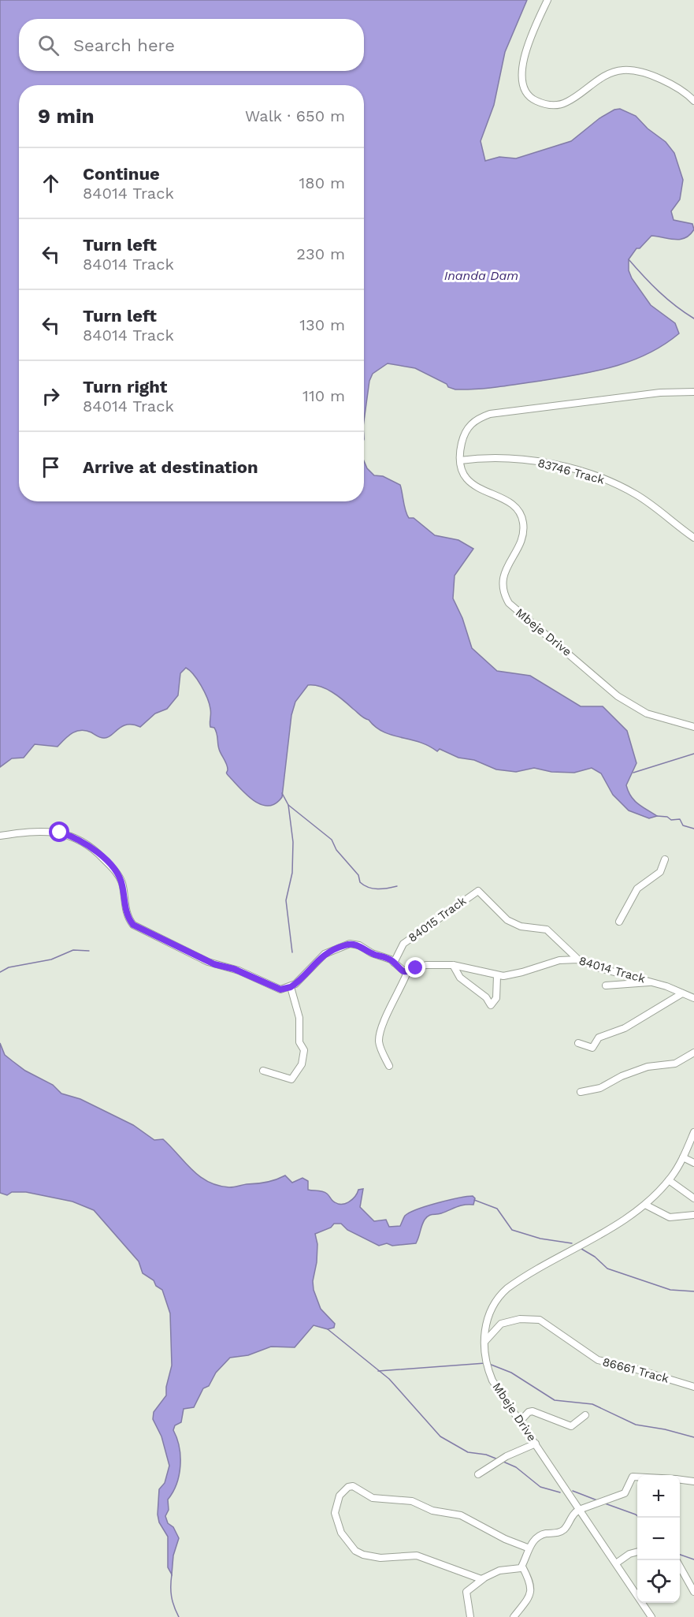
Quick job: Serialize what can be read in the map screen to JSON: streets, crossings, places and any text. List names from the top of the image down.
{
  "streets": {
    "street": [
      "83746 Track",
      "Mbeje Drive",
      "84015 Track",
      "84014 Track",
      "86661 Track"
    ]
  },
  "crossings": [
    ["83746 Track", "Mbeje Drive"],
    ["Mbeje Drive", "86661 Track"],
    ["84015 Track", "84014 Track"]
  ],
  "water": ["Inanda Dam"],
  "page": {
    "search": "Search here",
    "heading": ["9 min", "Walk · 650 m"],
    "list": [
      ["Continue", "84014 Track", "180 m"],
      ["Turn left", "84014 Track", "230 m"],
      ["Turn left", "84014 Track", "130 m"],
      ["Turn right", "84014 Track", "110 m"],
      "Arrive at destination"
    ],
    "map_buttons": ["+", "−"]
  }
}
